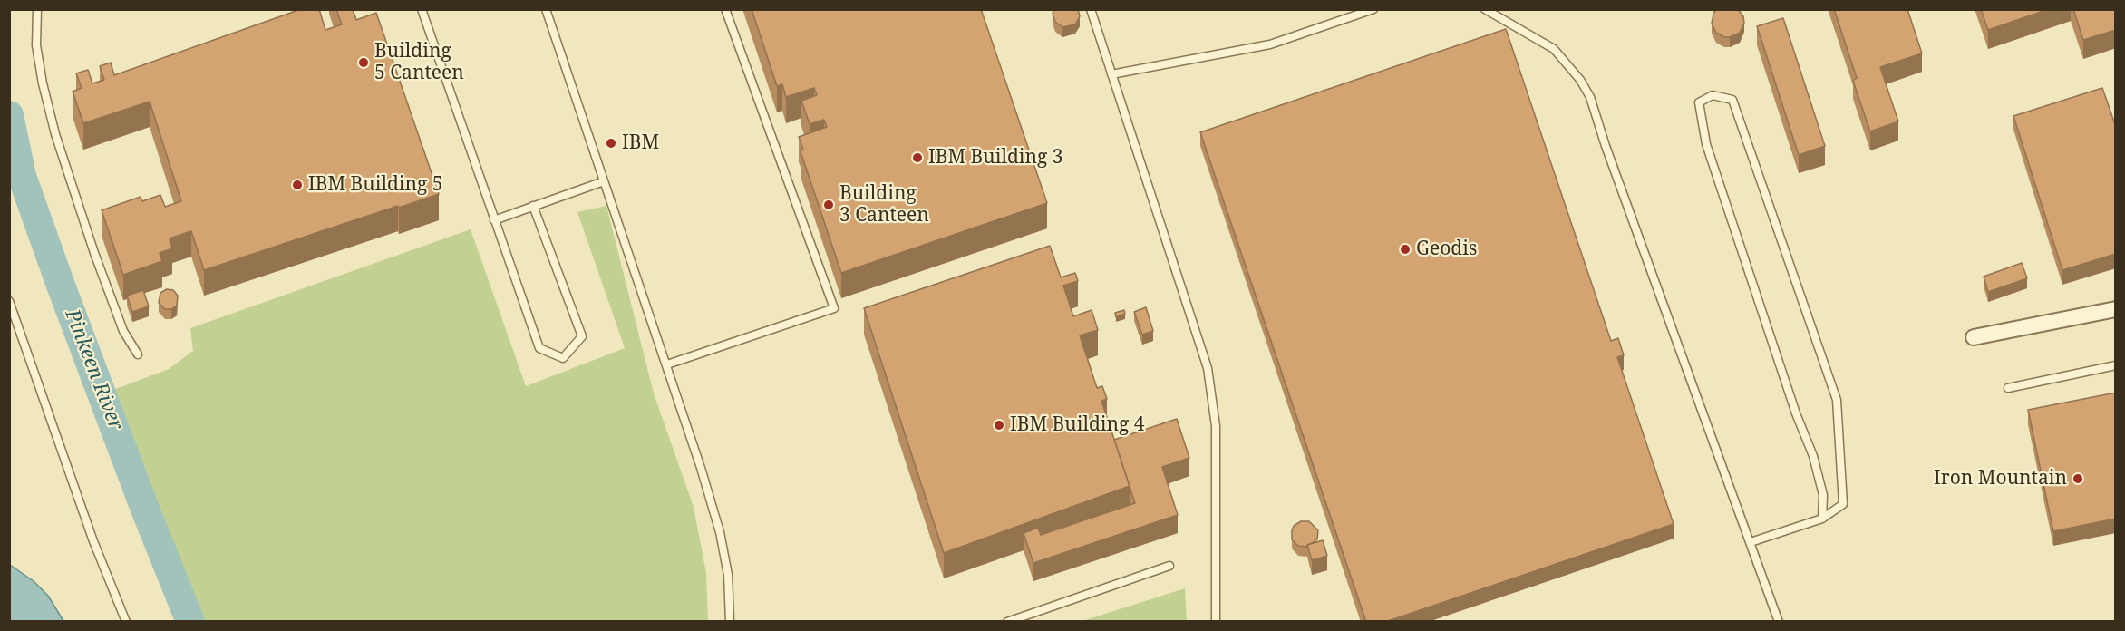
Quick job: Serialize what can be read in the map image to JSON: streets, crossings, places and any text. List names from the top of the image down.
{
  "water": ["Pinkeen River"],
  "places": [
    "Building 5 Canteen",
    "IBM",
    "IBM Building 3",
    "IBM Building 5",
    "Building 3 Canteen",
    "Geodis",
    "IBM Building 4",
    "Iron Mountain"
  ]
}
